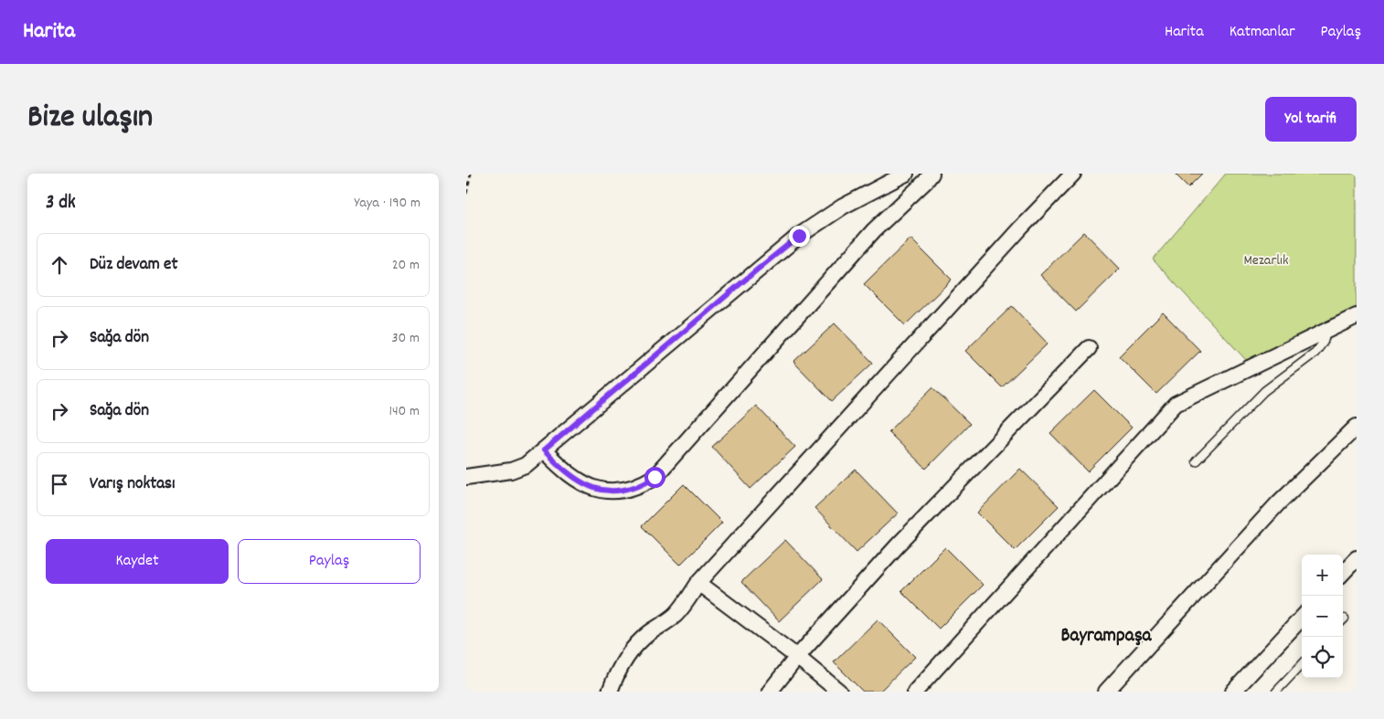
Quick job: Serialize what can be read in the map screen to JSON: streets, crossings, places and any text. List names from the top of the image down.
{
  "districts": ["Bayrampaşa"],
  "parks": ["Mezarlık"],
  "page": {
    "header": "Harita",
    "nav": ["Harita", "Katmanlar", "Paylaş"],
    "title": "Bize ulaşın",
    "buttons": [
      "Yol tarifi",
      ["Kaydet", "Paylaş"]
    ],
    "heading": ["3 dk", "Yaya · 190 m"],
    "list": [
      ["Düz devam et", "20 m"],
      ["Sağa dön", "30 m"],
      ["Sağa dön", "140 m"],
      "Varış noktası"
    ],
    "map_buttons": ["+", "−"]
  }
}
